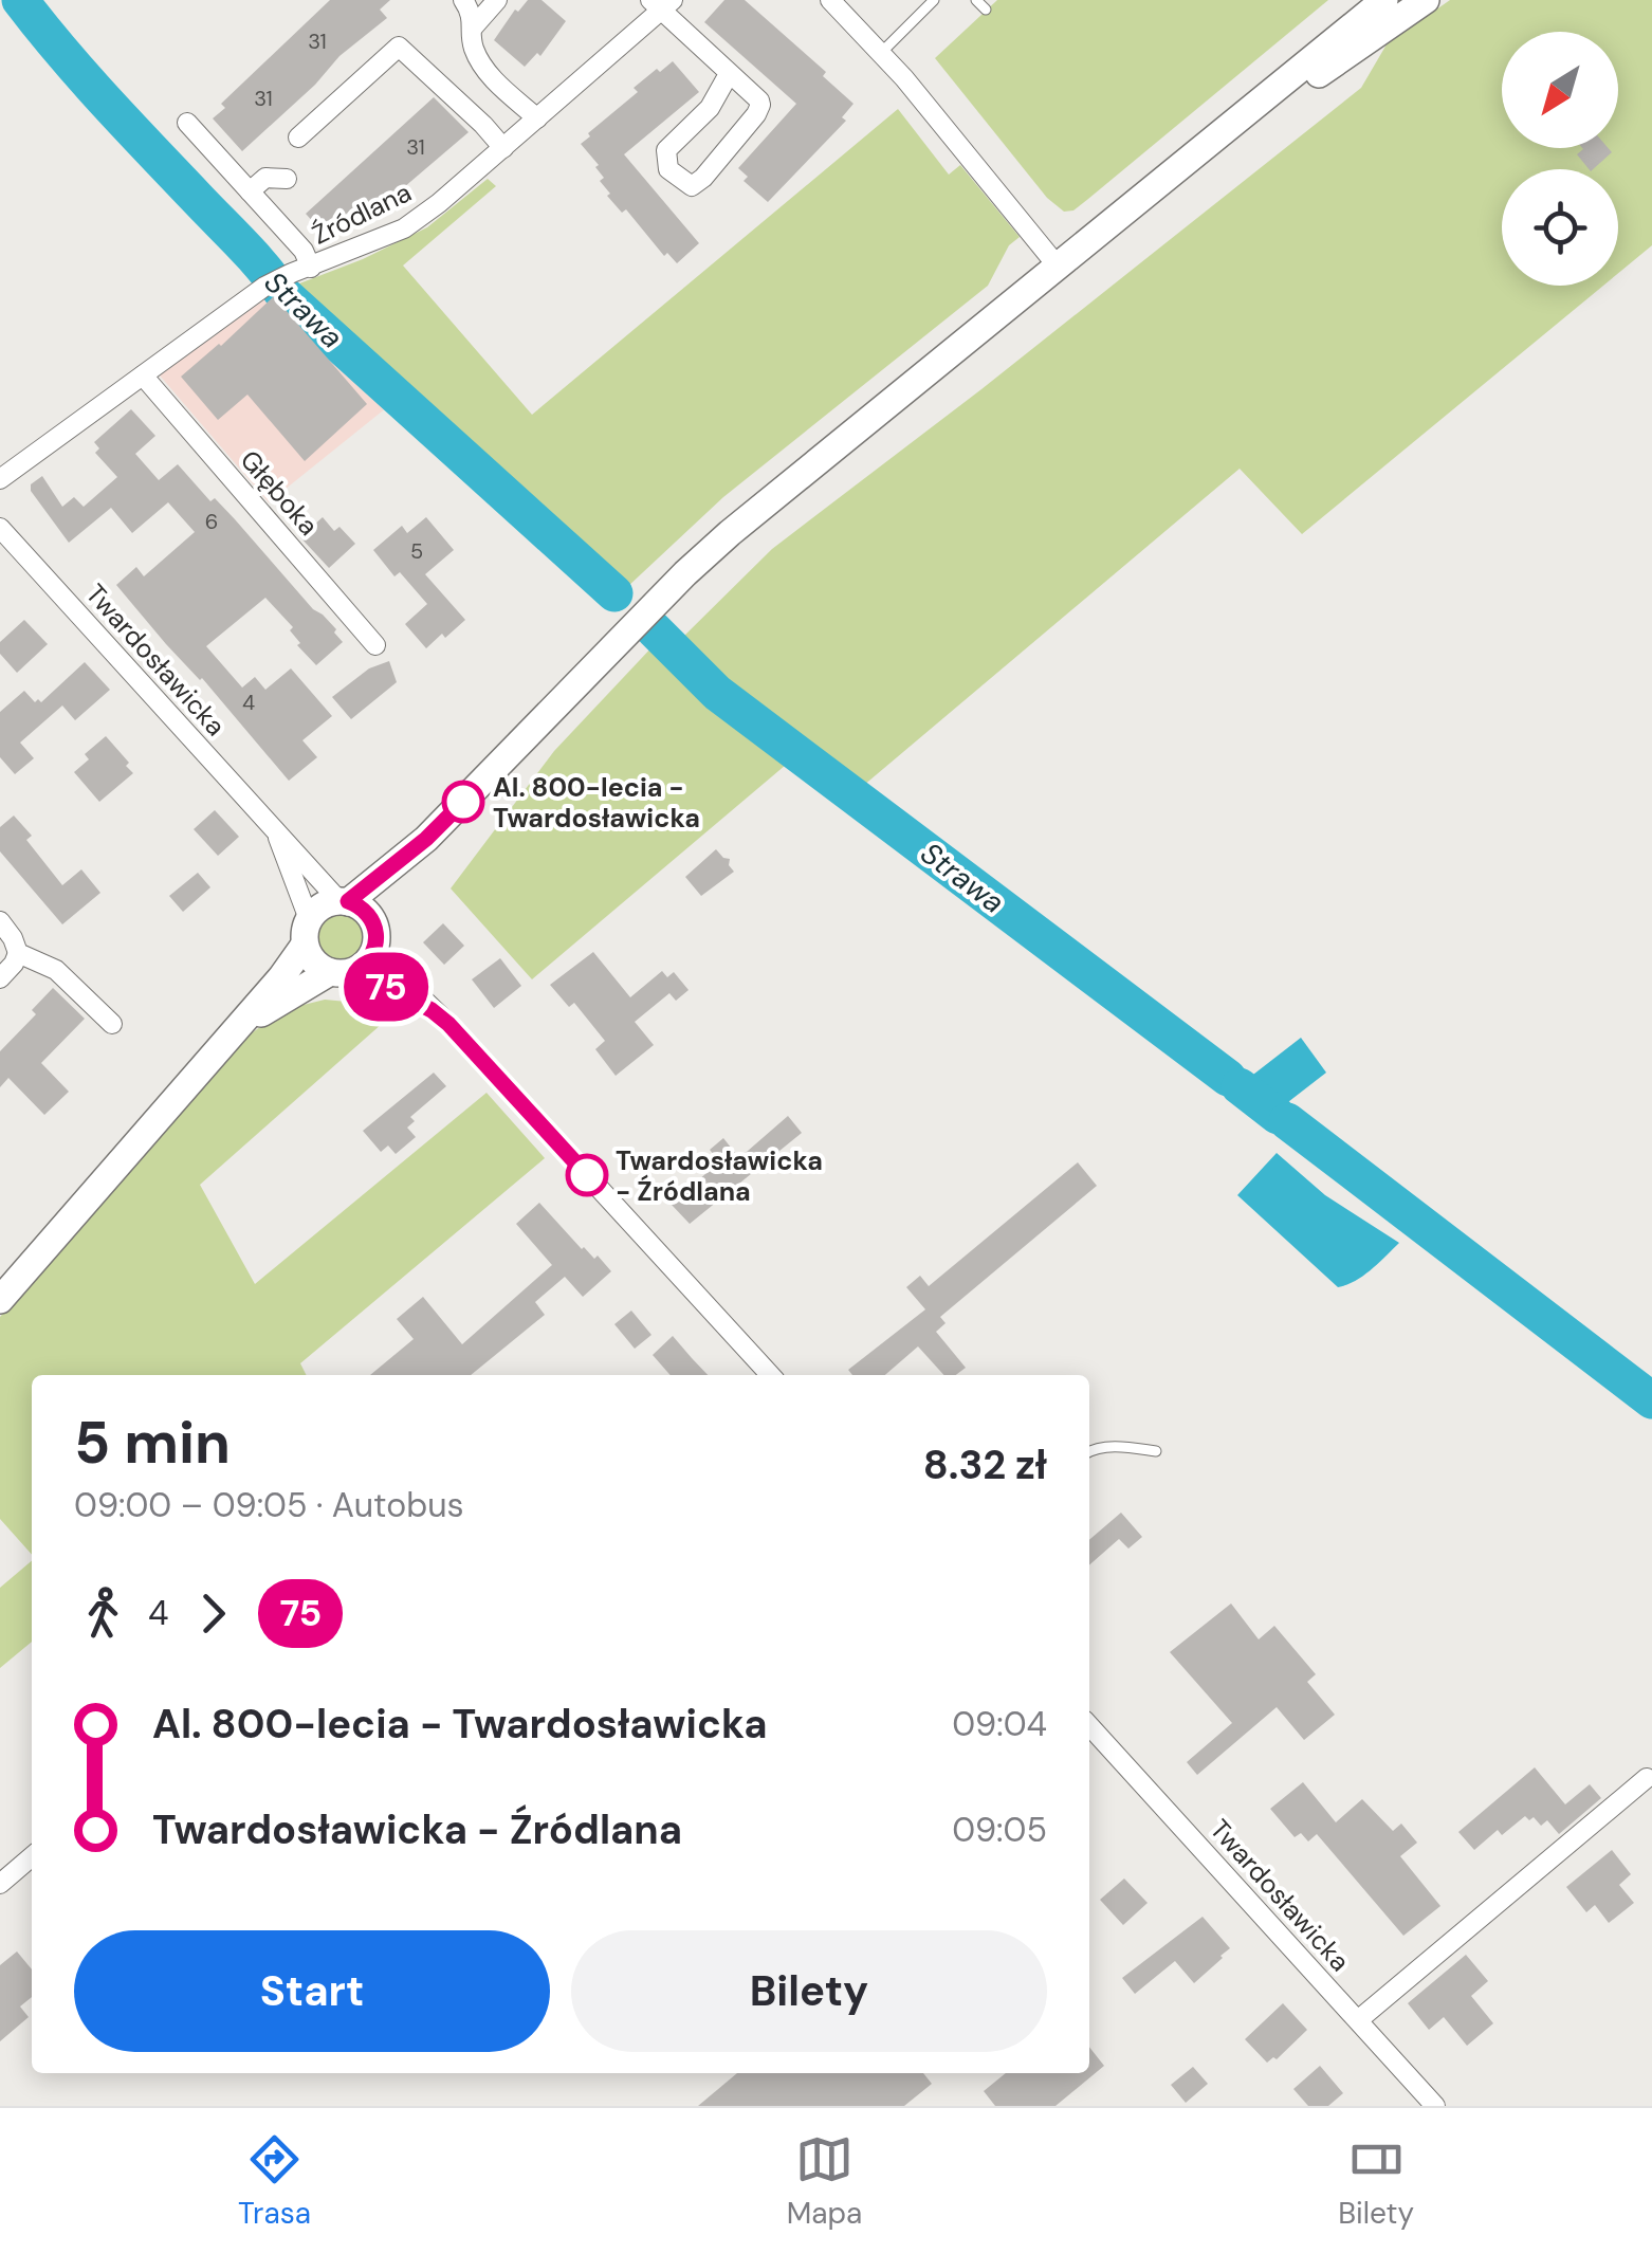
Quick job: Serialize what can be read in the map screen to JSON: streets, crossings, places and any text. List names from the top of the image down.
{
  "streets": {
    "street": ["Źródlana", "Głęboka", "Twardosławicka"]
  },
  "crossings": [
    ["Źródlana", "Głęboka"]
  ],
  "water": ["Strawa"],
  "places": ["Al. 800-lecia - Twardosławicka", "Twardosławicka - Źródlana"],
  "lines": ["bus line 75"],
  "house_numbers": [
    "31",
    "31",
    "31",
    "6",
    "5",
    "4"
  ],
  "north": "bottom left",
  "page": {
    "on_map": "75",
    "heading": ["5 min", "09:00 – 09:05 · Autobus", "8.32 zł"],
    "legs": ["4", "75"],
    "list": [
      {
        "name": "Al. 800-lecia - Twardosławicka",
        "value": "09:04"
      },
      {
        "name": "Twardosławicka - Źródlana",
        "value": "09:05"
      }
    ],
    "buttons": ["Start", "Bilety"],
    "tabs": ["Trasa", "Mapa", "Bilety"]
  }
}
